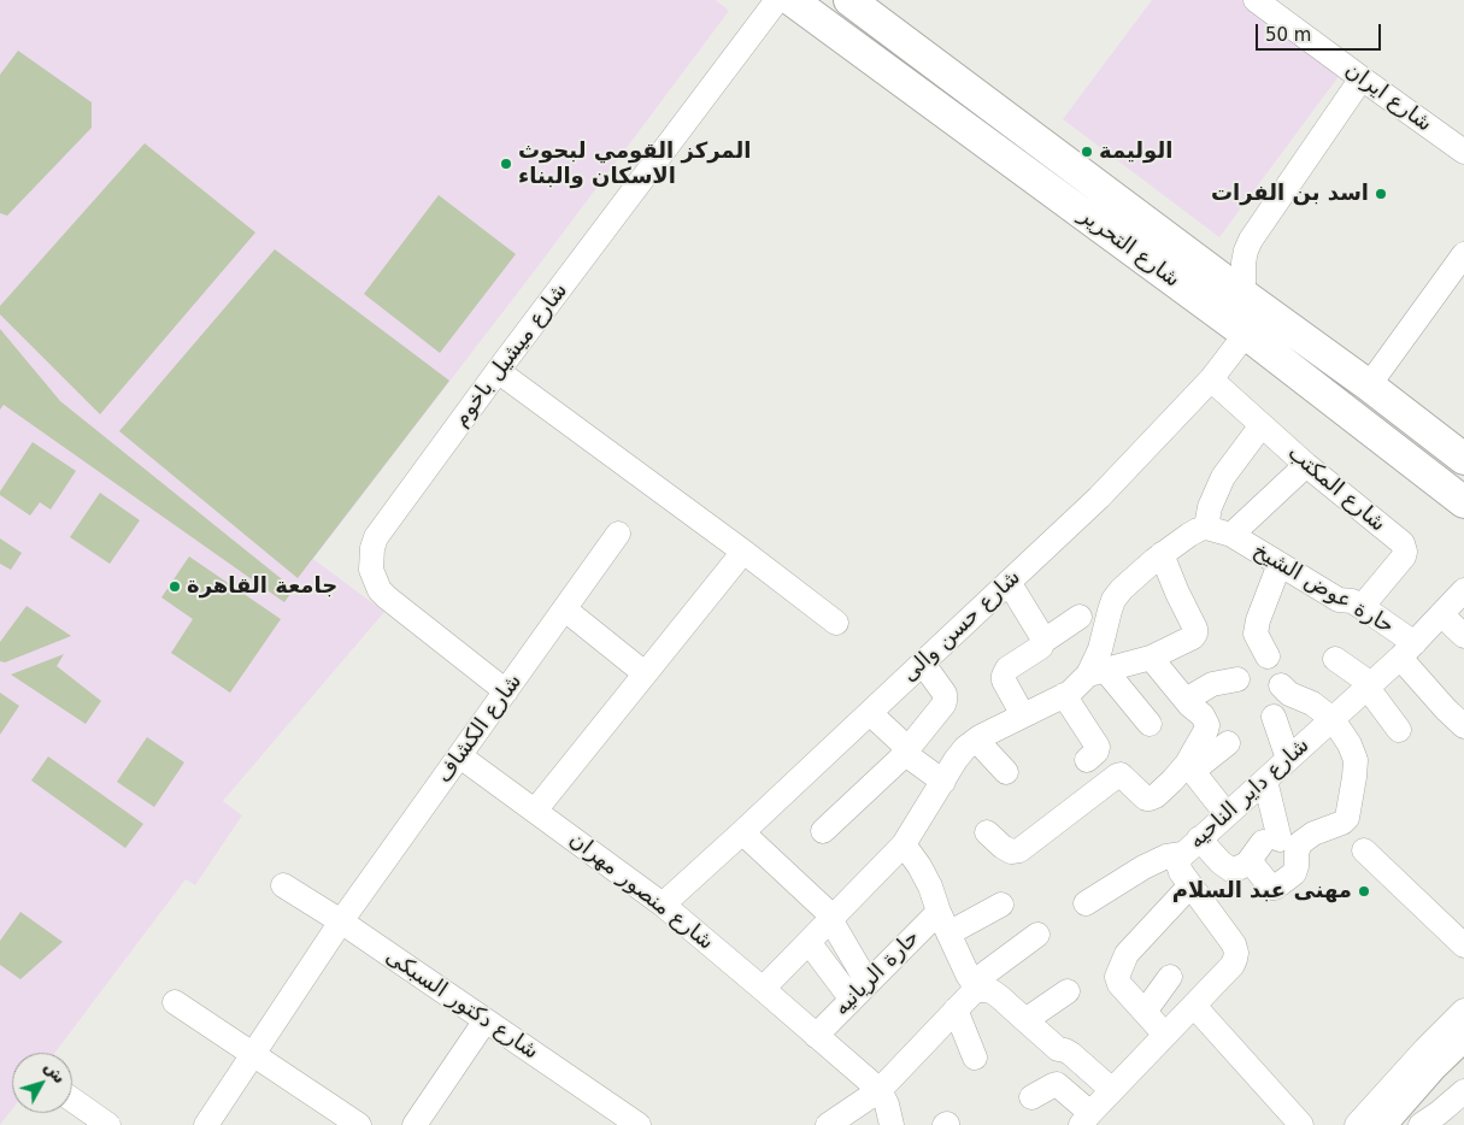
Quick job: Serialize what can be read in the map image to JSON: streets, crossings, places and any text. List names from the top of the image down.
{
  "streets": {
    "main road": ["شارع التحرير"],
    "street": [
      "شارع ايران",
      "شارع ميشيل باخوم",
      "شارع المكتب",
      "حارة عوض الشيخ",
      "شارع حسن والى",
      "شارع الكشاف",
      "شارع داير الناحيه",
      "شارع منصور مهران",
      "حارة الريانيه",
      "شارع دكتور السبكى"
    ]
  },
  "crossings": [
    ["شارع التحرير", "شارع حسن والى"],
    ["شارع ميشيل باخوم", "شارع الكشاف"],
    ["شارع المكتب", "حارة عوض الشيخ"],
    ["شارع المكتب", "شارع حسن والى"],
    ["حارة عوض الشيخ", "شارع داير الناحيه"],
    ["شارع حسن والى", "شارع منصور مهران"],
    ["شارع الكشاف", "شارع منصور مهران"],
    ["شارع الكشاف", "شارع دكتور السبكى"],
    ["شارع منصور مهران", "حارة الريانيه"]
  ],
  "places": [
    "الوليمة",
    "المركز القومي لبحوث الاسكان والبناء",
    "اسد بن الفرات",
    "جامعة القاهرة",
    "مهنى عبد السلام"
  ],
  "scale_bar": "50 m",
  "north": "top right"
}
